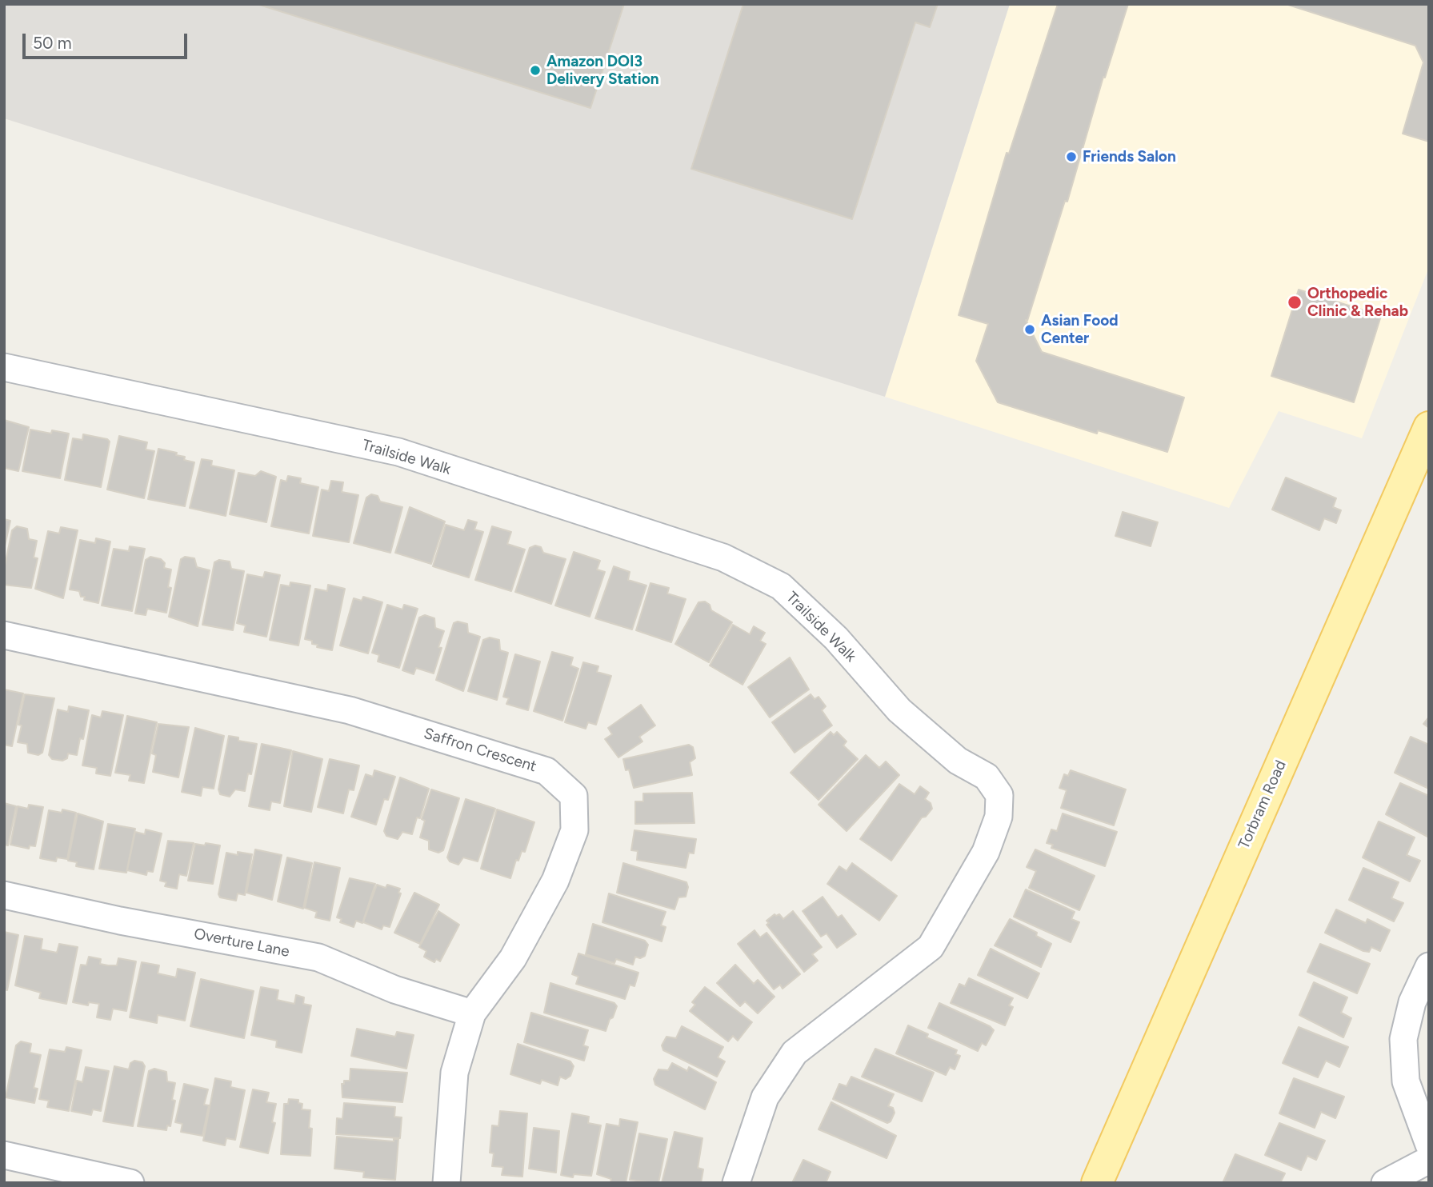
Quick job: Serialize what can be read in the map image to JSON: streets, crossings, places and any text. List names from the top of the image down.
{
  "streets": {
    "main road": ["Torbram Road"],
    "street": ["Trailside Walk", "Saffron Crescent", "Overture Lane"]
  },
  "crossings": [
    ["Saffron Crescent", "Overture Lane"]
  ],
  "places": [
    "Amazon DOI3 Delivery Station",
    "Friends Salon",
    "Orthopedic Clinic & Rehab",
    "Asian Food Center"
  ],
  "scale_bar": "50 m"
}
